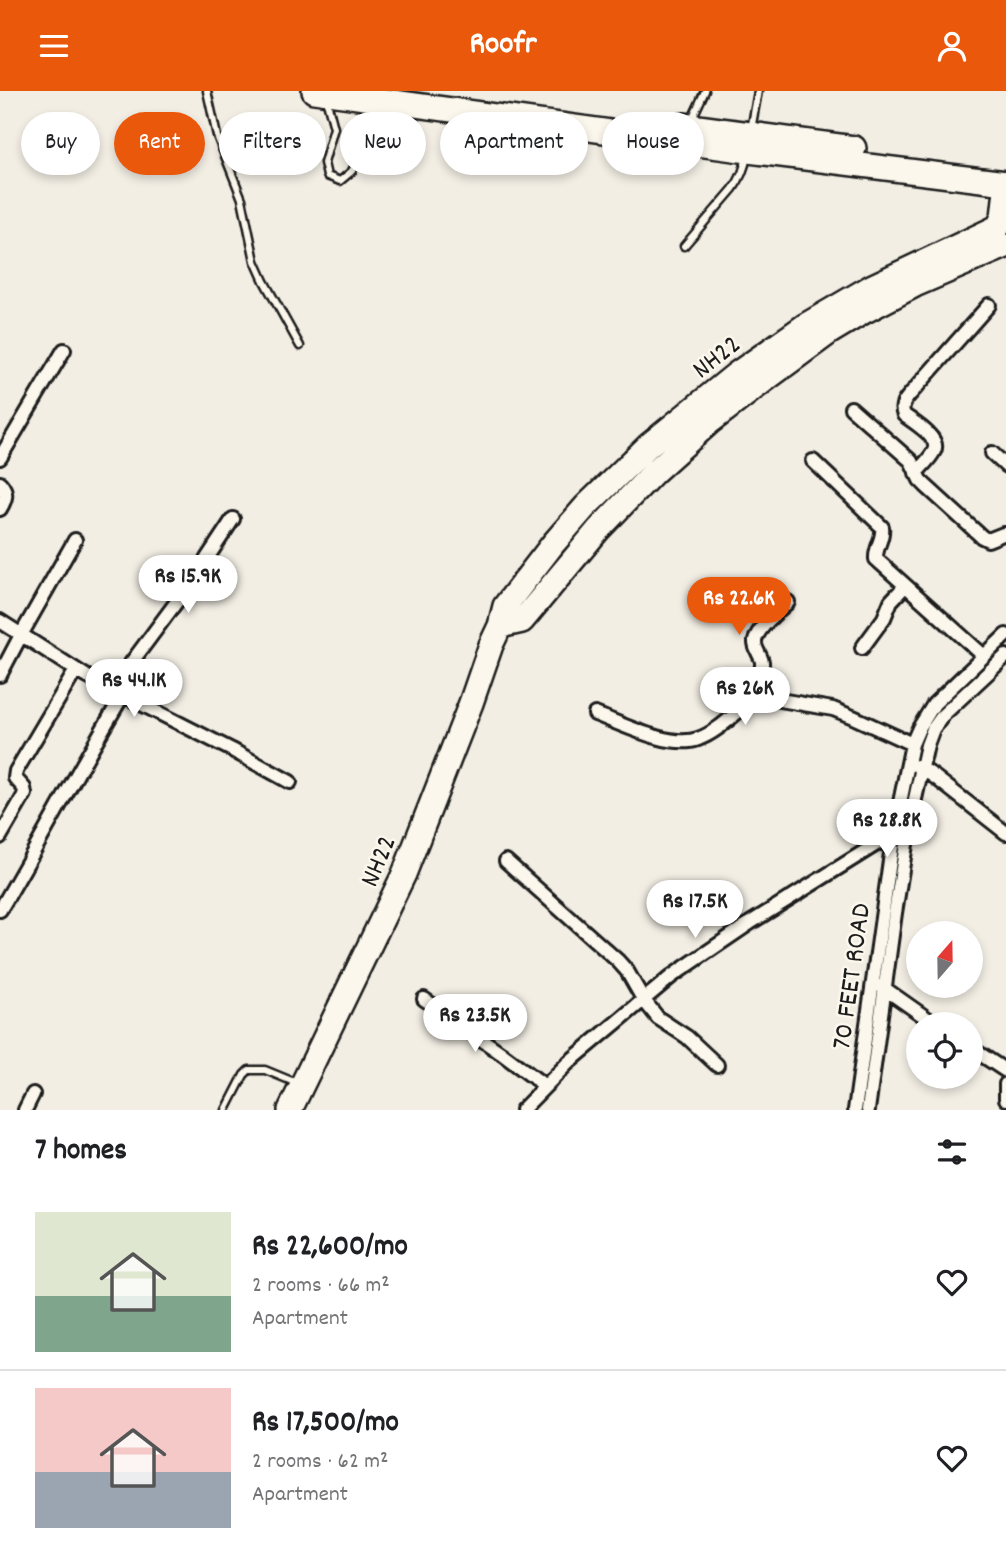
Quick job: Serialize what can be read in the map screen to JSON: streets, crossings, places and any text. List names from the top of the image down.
{
  "streets": {
    "highway": ["NH22"],
    "street": ["70 FEET ROAD"]
  },
  "north": "top",
  "page": {
    "header": "Roofr",
    "chip": [
      "Buy",
      "Rent",
      "Filters",
      "New",
      "Apartment",
      "House"
    ],
    "price": [
      "Rs 15.9K",
      "Rs 22.6K",
      "Rs 44.1K",
      "Rs 26K",
      "Rs 28.8K",
      "Rs 17.5K",
      "Rs 23.5K"
    ],
    "heading": "7 homes",
    "list": [
      {
        "name": "Rs 22,600/mo",
        "note": "2 rooms · 66 m² · Apartment"
      },
      {
        "name": "Rs 17,500/mo",
        "note": "2 rooms · 62 m² · Apartment"
      }
    ]
  }
}
